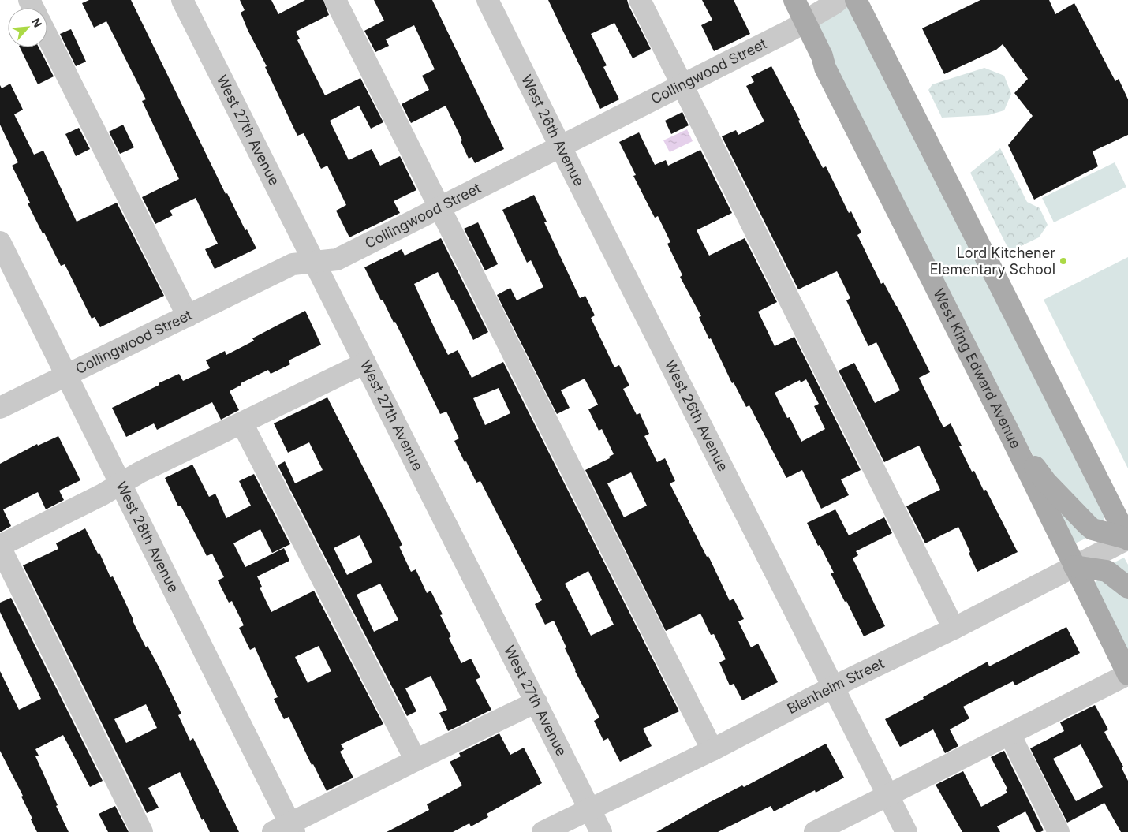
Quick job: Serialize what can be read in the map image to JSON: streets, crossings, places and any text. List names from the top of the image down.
{
  "streets": {
    "main road": ["West King Edward Avenue"],
    "street": [
      "Collingwood Street",
      "West 27th Avenue",
      "West 26th Avenue",
      "West 28th Avenue",
      "Blenheim Street"
    ]
  },
  "crossings": [
    ["Collingwood Street", "West 27th Avenue"],
    ["Collingwood Street", "West 26th Avenue"],
    ["Collingwood Street", "West King Edward Avenue"],
    ["Collingwood Street", "West 28th Avenue"],
    ["West 27th Avenue", "Blenheim Street"],
    ["West 26th Avenue", "Blenheim Street"],
    ["West King Edward Avenue", "Blenheim Street"]
  ],
  "places": ["Lord Kitchener Elementary School"],
  "north": "top right"
}
